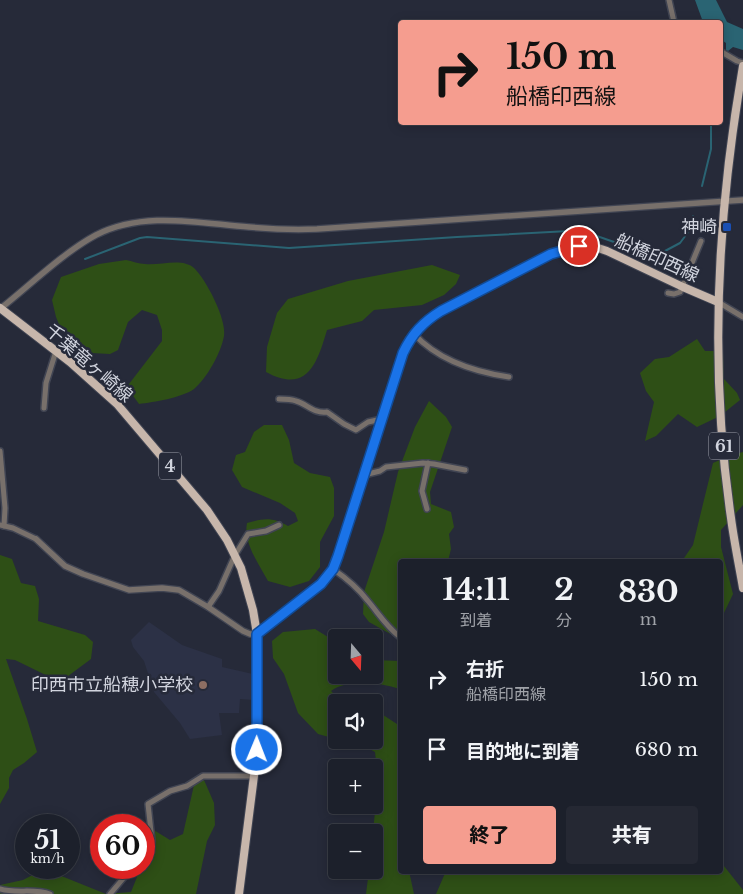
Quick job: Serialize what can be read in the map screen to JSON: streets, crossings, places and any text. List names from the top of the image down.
{
  "streets": {
    "main road": [
      "船橋印西線",
      "千葉竜ヶ崎線",
      "61",
      "4"
    ]
  },
  "crossings": [
    ["船橋印西線", "千葉竜ヶ崎線"]
  ],
  "places": {
    "transit": ["神崎"],
    "other": ["印西市立船穂小学校"]
  },
  "north": "bottom",
  "page": {
    "turn": ["150 m", "船橋印西線"],
    "eta": [
      "14:11",
      "到着",
      "2",
      "分",
      "830",
      "m"
    ],
    "map_buttons": ["+", "−"],
    "list": [
      {
        "name": "右折",
        "note": "船橋印西線",
        "value": "150 m"
      },
      {
        "name": "目的地に到着",
        "value": "680 m"
      }
    ],
    "buttons": ["終了", "共有"],
    "speed": "51 km/h",
    "limit": "60"
  }
}
